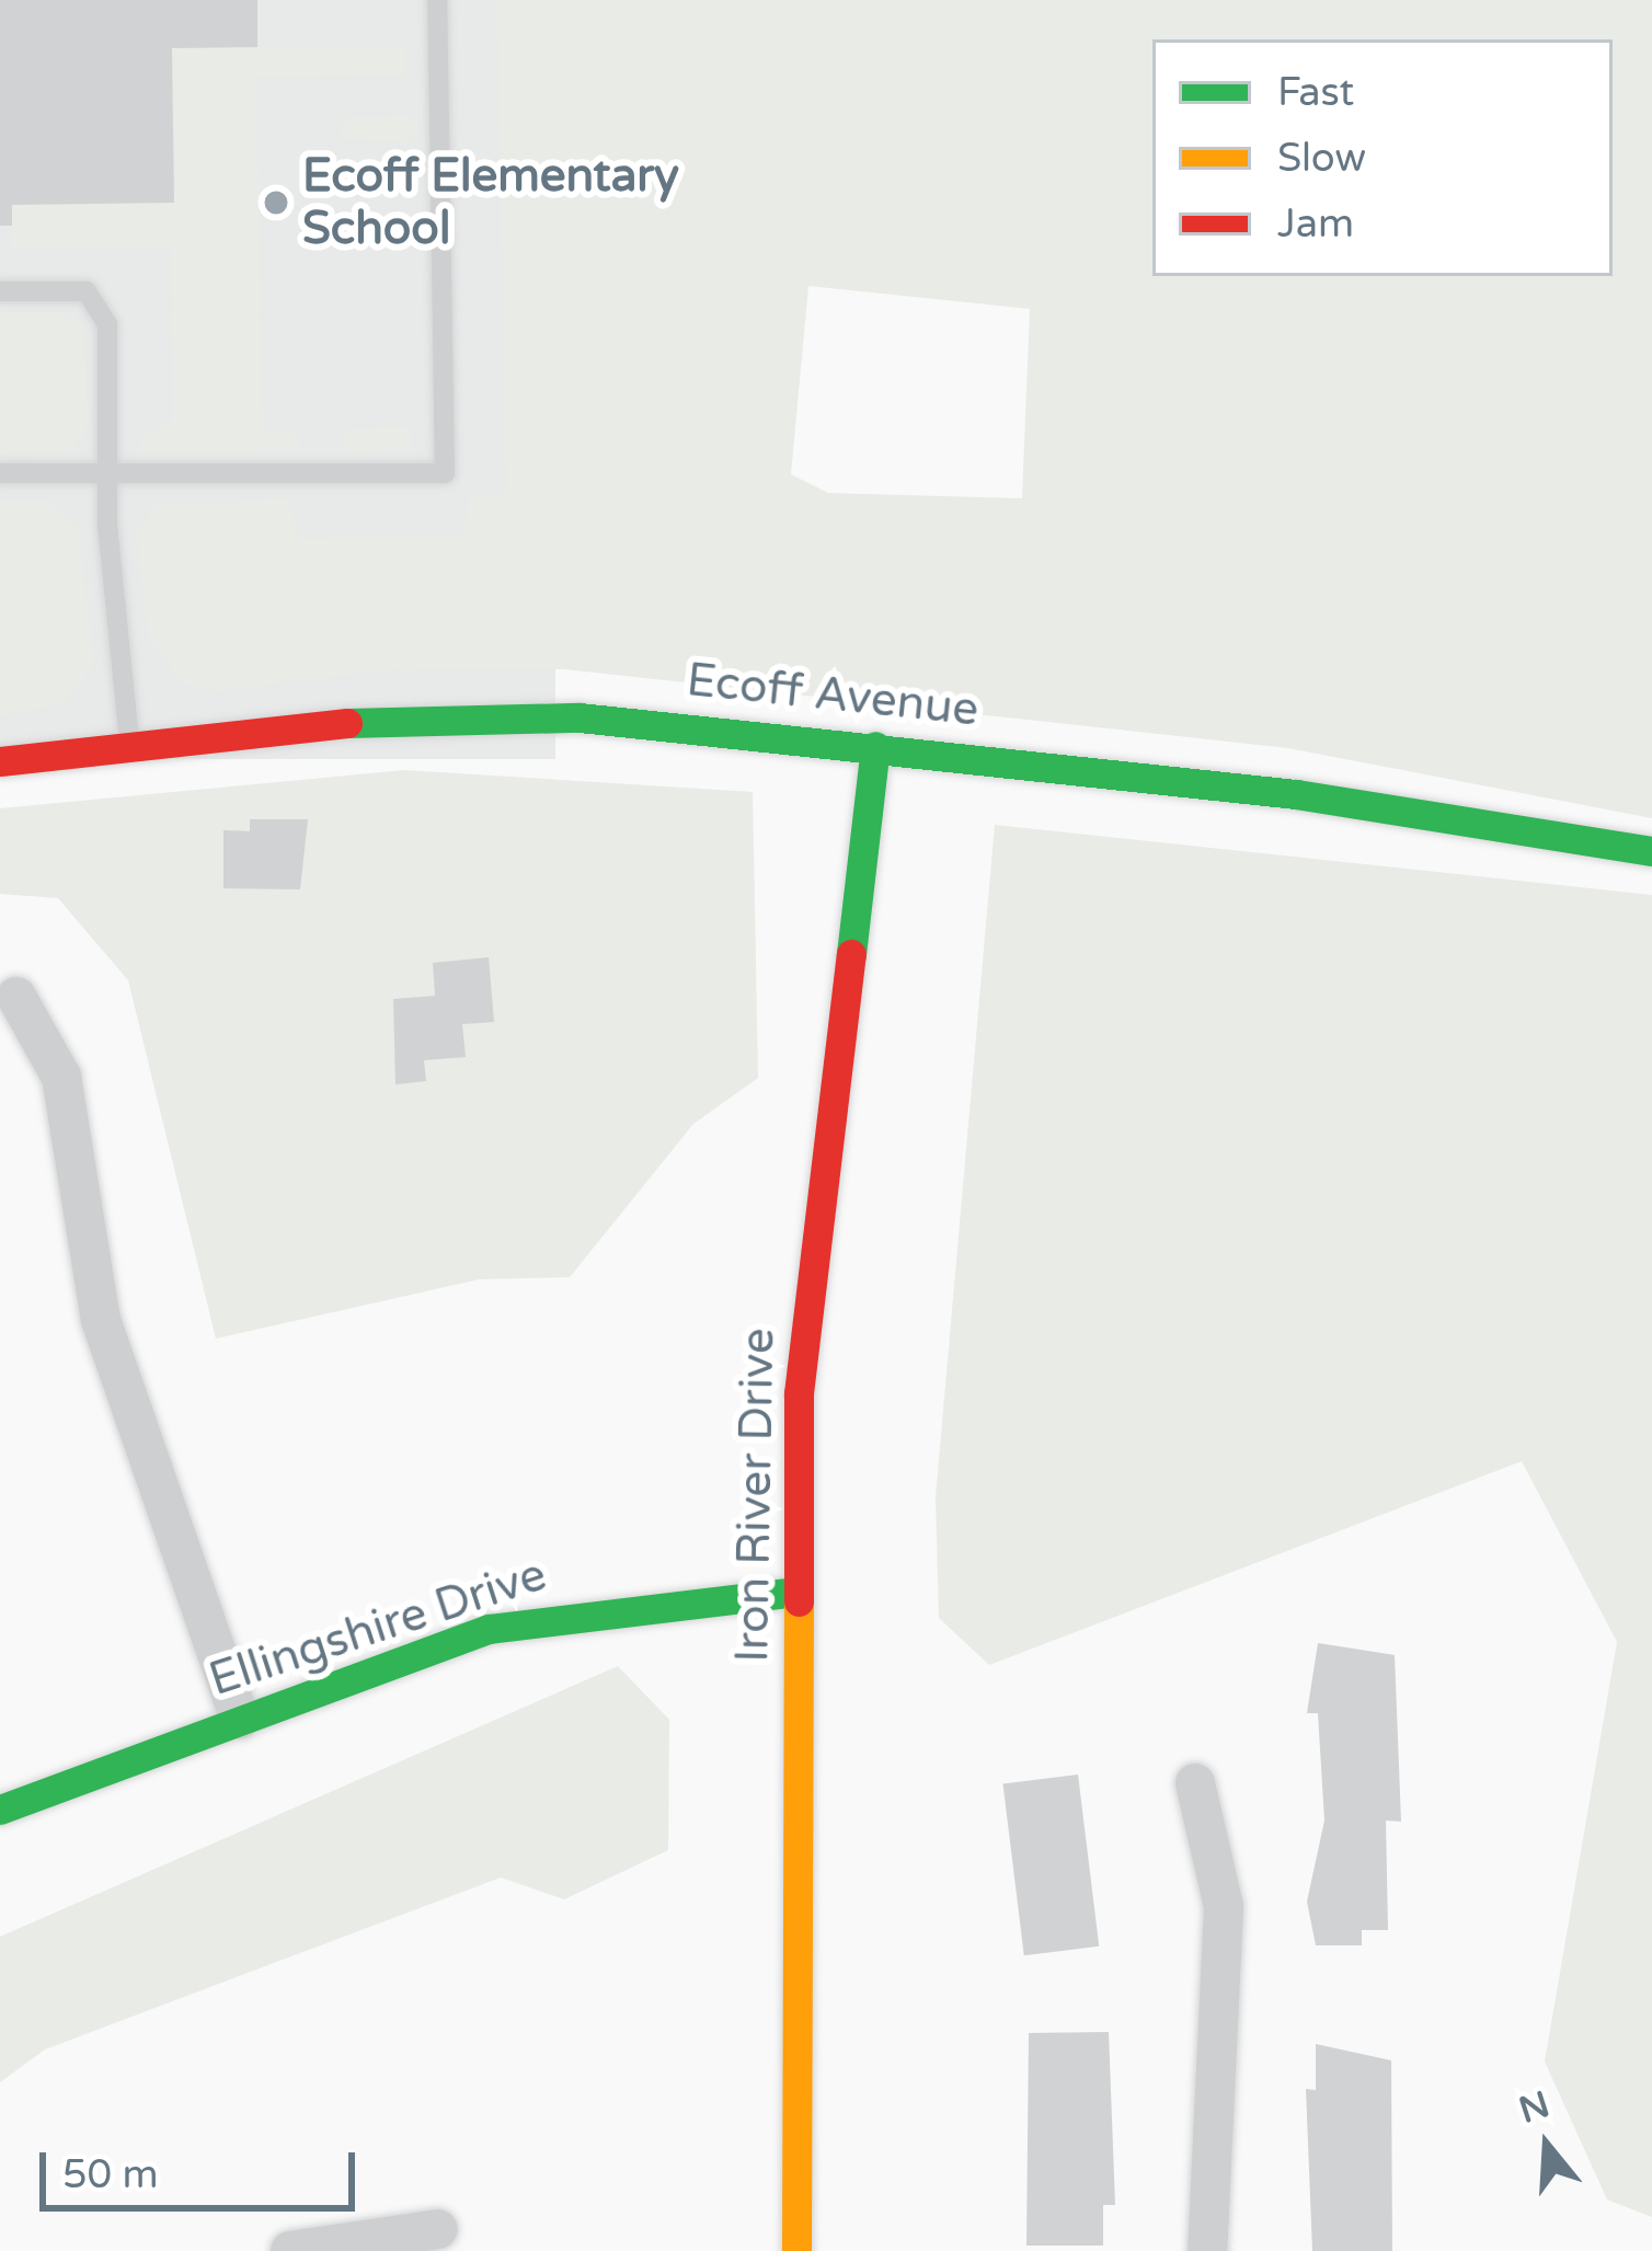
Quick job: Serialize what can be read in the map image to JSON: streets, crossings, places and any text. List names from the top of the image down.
{
  "streets": {
    "street": ["Ecoff Avenue", "Iron River Drive", "Ellingshire Drive"]
  },
  "crossings": [
    ["Ecoff Avenue", "Iron River Drive"],
    ["Iron River Drive", "Ellingshire Drive"]
  ],
  "places": ["Ecoff Elementary School"],
  "legend": ["Fast", "Slow", "Jam"],
  "scale_bar": "50 m",
  "north": "top"
}
